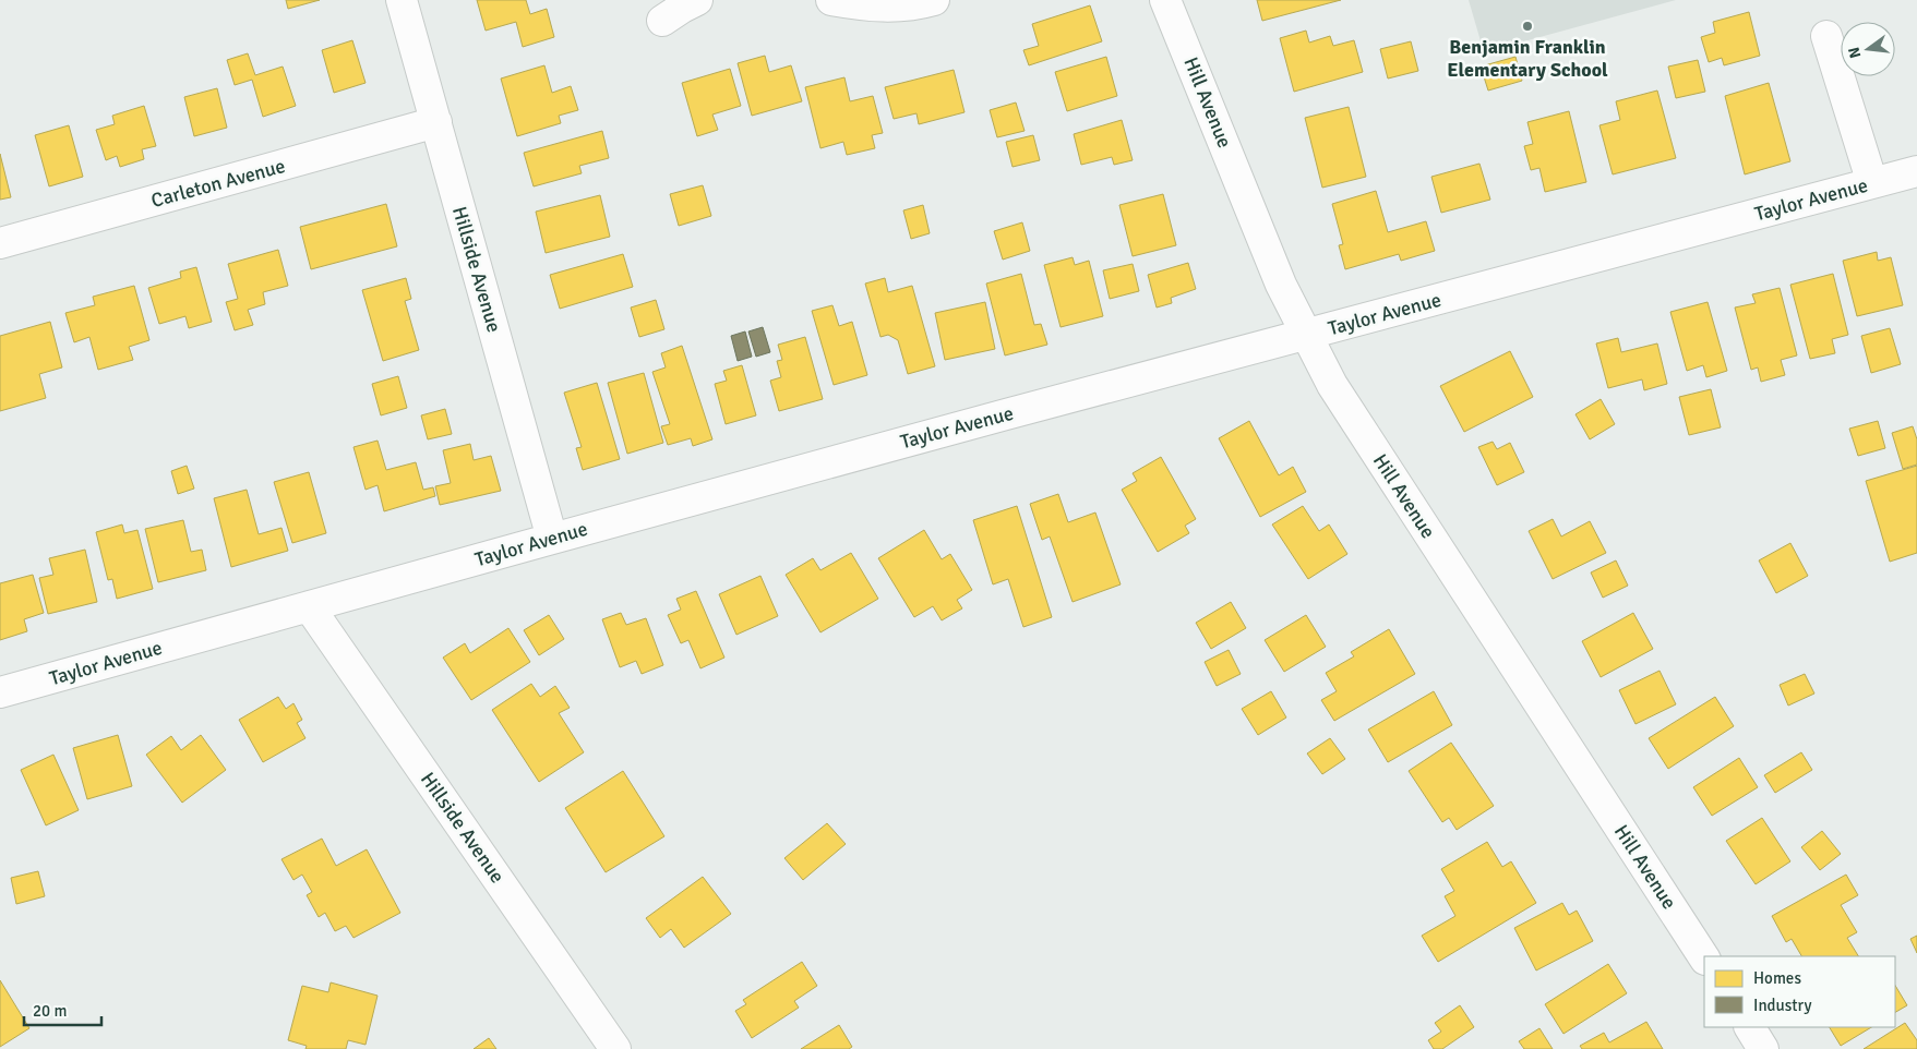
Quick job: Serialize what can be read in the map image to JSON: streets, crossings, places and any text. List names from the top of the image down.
{
  "streets": {
    "street": [
      "Hill Avenue",
      "Carleton Avenue",
      "Taylor Avenue",
      "Hillside Avenue"
    ]
  },
  "crossings": [
    ["Hill Avenue", "Taylor Avenue"],
    ["Carleton Avenue", "Hillside Avenue"],
    ["Taylor Avenue", "Hillside Avenue"]
  ],
  "places": ["Benjamin Franklin Elementary School"],
  "legend": ["Homes", "Industry"],
  "scale_bar": "20 m",
  "north": "left"
}
